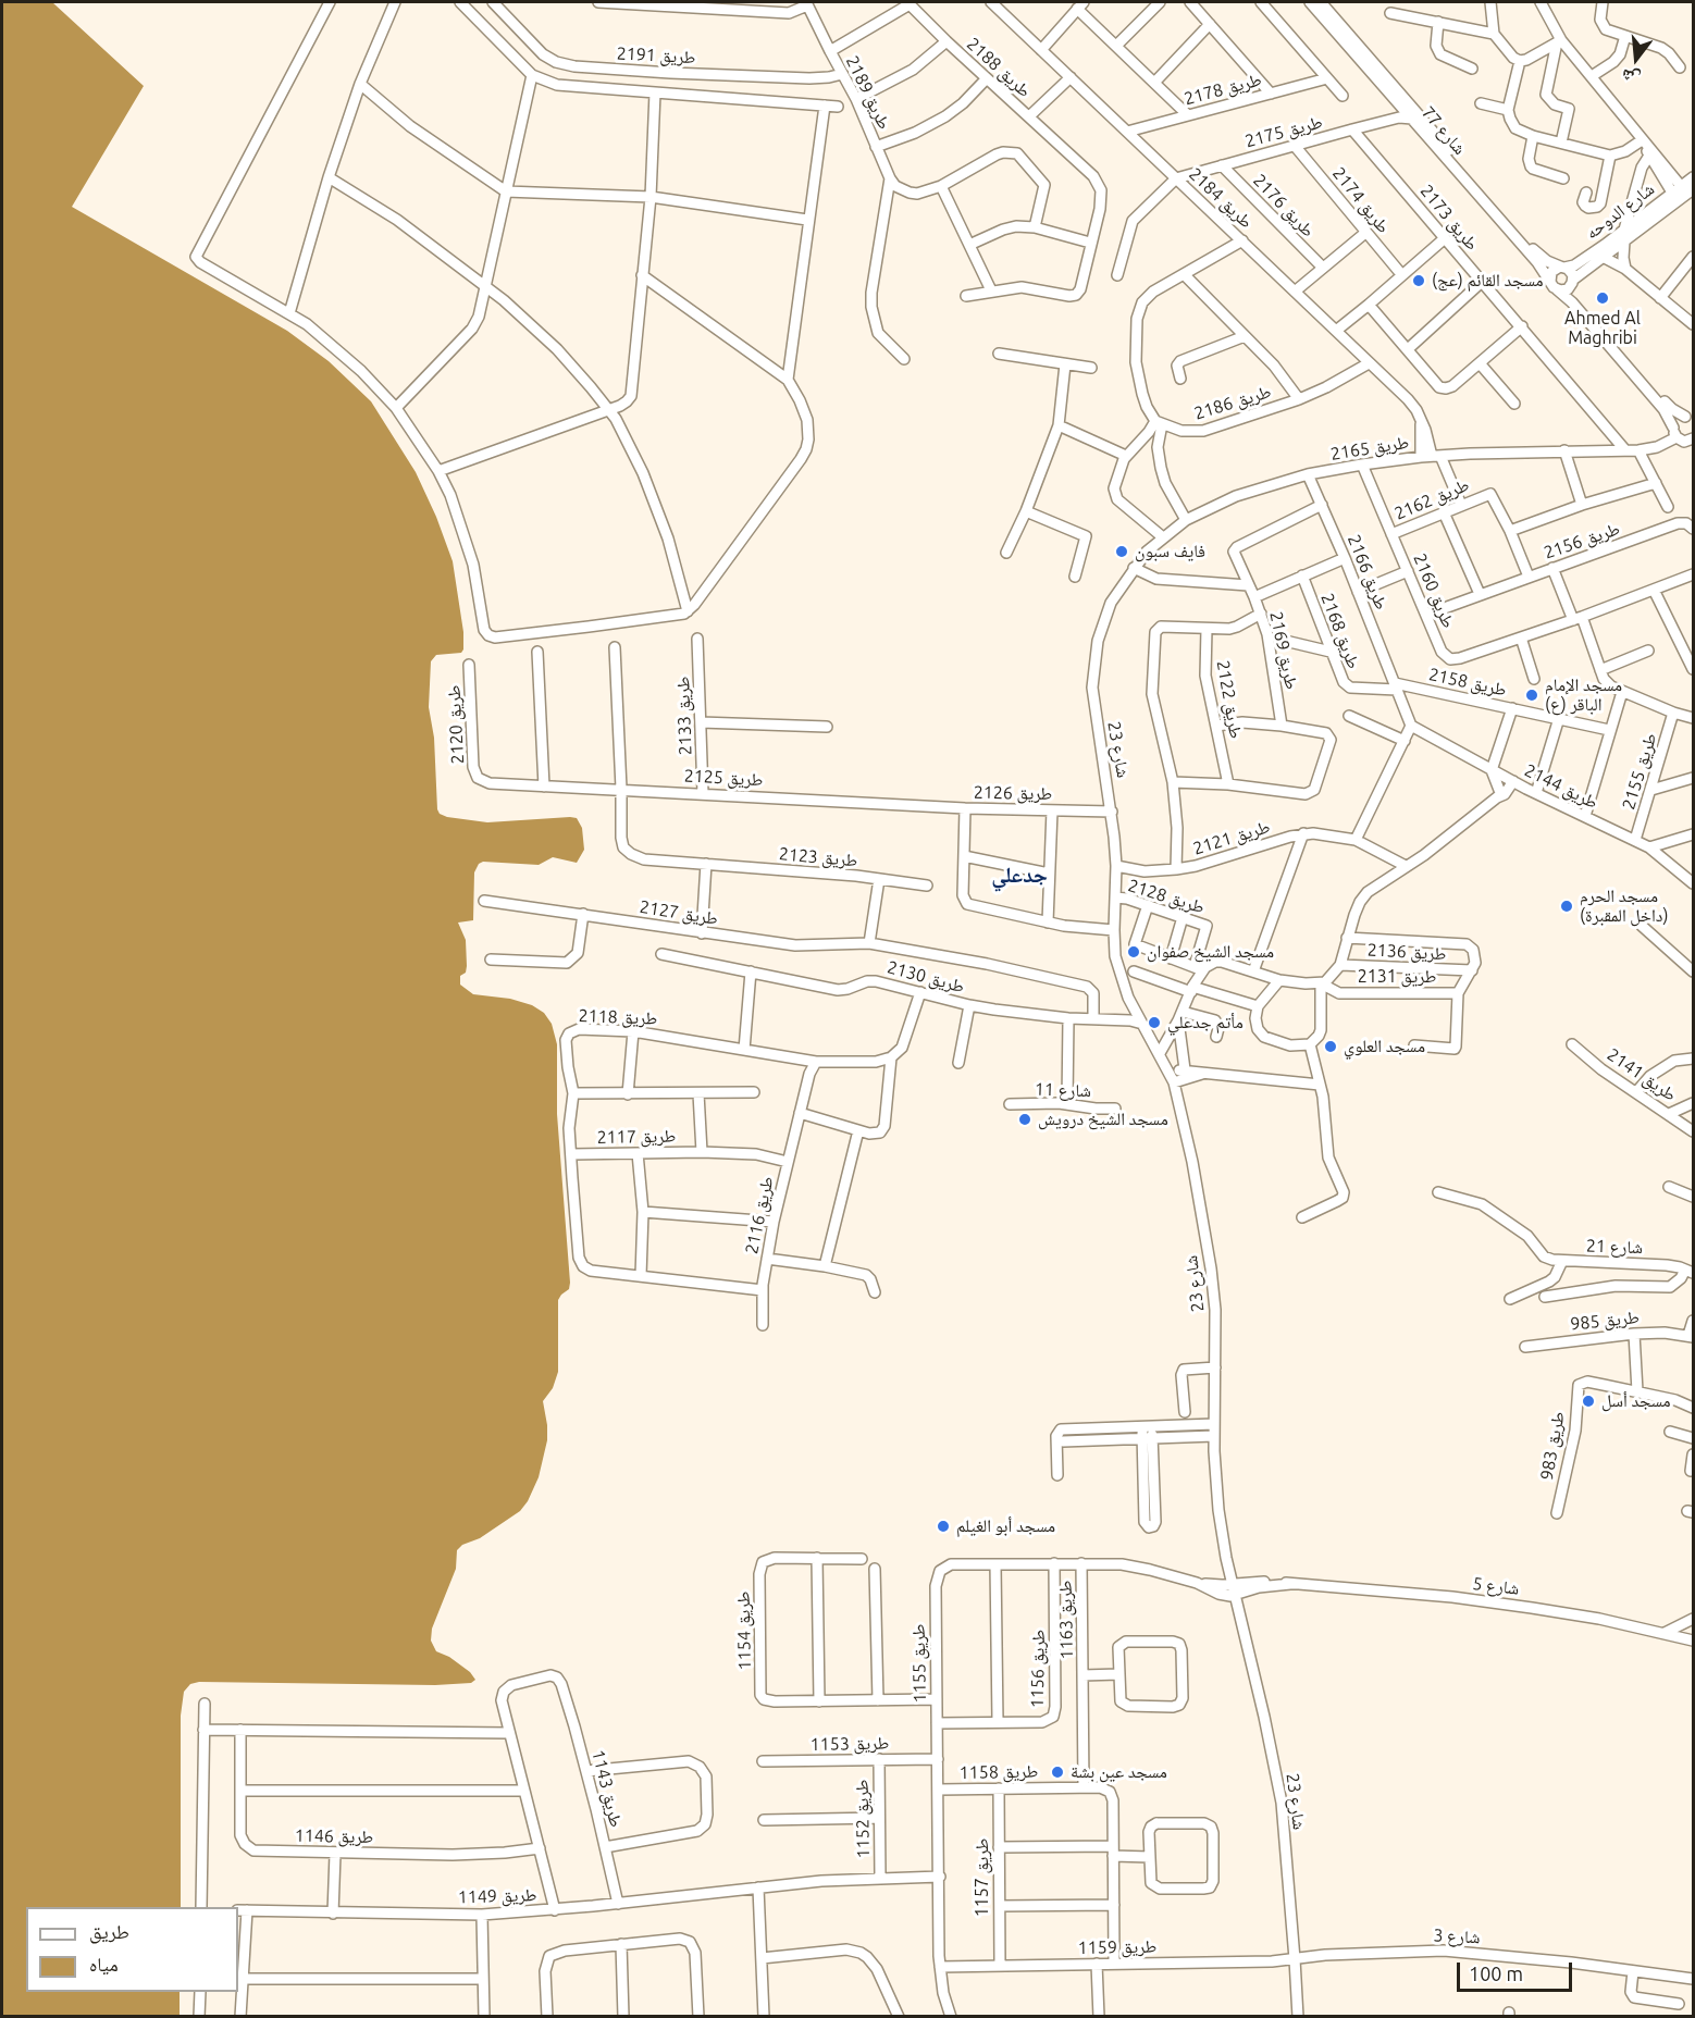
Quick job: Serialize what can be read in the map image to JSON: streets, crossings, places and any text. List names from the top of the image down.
{
  "streets": {
    "street": [
      "طريق 2191",
      "طريق 2188",
      "طريق 2178",
      "طريق 2189",
      "شارع 77",
      "طريق 2175",
      "طريق 2184",
      "طريق 2174",
      "طريق 2176",
      "شارع الدوحه",
      "طريق 2173",
      "طريق 2186",
      "طريق 2165",
      "طريق 2162",
      "طريق 2156",
      "طريق 2166",
      "طريق 2160",
      "طريق 2168",
      "طريق 2169",
      "طريق 2158",
      "طريق 2122",
      "طريق 2133",
      "طريق 2120",
      "شارع 23",
      "طريق 2155",
      "طريق 2125",
      "طريق 2144",
      "طريق 2126",
      "طريق 2121",
      "طريق 2123",
      "طريق 2128",
      "طريق 2127",
      "طريق 2136",
      "طريق 2130",
      "طريق 2131",
      "طريق 2118",
      "طريق 2141",
      "شارع 11",
      "طريق 2117",
      "طريق 2116",
      "شارع 21",
      "طريق 985",
      "طريق 983",
      "شارع 5",
      "طريق 1163",
      "طريق 1154",
      "طريق 1155",
      "طريق 1156",
      "طريق 1153",
      "طريق 1158",
      "طريق 1143",
      "طريق 1152",
      "طريق 1146",
      "طريق 1157",
      "طريق 1149",
      "شارع 3",
      "طريق 1159"
    ]
  },
  "crossings": [
    ["طريق 2191", "طريق 2189"],
    ["طريق 2188", "طريق 2189"],
    ["طريق 2188", "طريق 2184"],
    ["طريق 2178", "طريق 2184"],
    ["شارع 77", "طريق 2175"],
    ["شارع 77", "شارع الدوحه"],
    ["شارع 77", "طريق 2165"],
    ["طريق 2175", "طريق 2184"],
    ["طريق 2175", "طريق 2174"],
    ["طريق 2175", "طريق 2176"],
    ["طريق 2175", "طريق 2173"],
    ["طريق 2184", "طريق 2186"],
    ["طريق 2184", "طريق 2165"],
    ["طريق 2184", "طريق 2162"],
    ["طريق 2173", "طريق 2165"],
    ["طريق 2165", "طريق 2166"],
    ["طريق 2165", "طريق 2160"],
    ["طريق 2165", "شارع 23"],
    ["طريق 2162", "طريق 2160"],
    ["طريق 2156", "طريق 2160"],
    ["طريق 2166", "طريق 2168"],
    ["طريق 2166", "طريق 2169"],
    ["طريق 2166", "طريق 2158"],
    ["طريق 2166", "طريق 2144"],
    ["طريق 2160", "طريق 2155"],
    ["طريق 2168", "طريق 2169"],
    ["طريق 2168", "طريق 2158"],
    ["طريق 2133", "طريق 2125"],
    ["طريق 2120", "طريق 2125"],
    ["شارع 23", "طريق 2126"],
    ["شارع 23", "طريق 2121"],
    ["شارع 23", "طريق 2128"],
    ["شارع 23", "طريق 2130"],
    ["شارع 23", "شارع 5"],
    ["شارع 23", "طريق 1155"],
    ["شارع 23", "شارع 3"],
    ["شارع 23", "طريق 1159"],
    ["طريق 2155", "طريق 2144"],
    ["طريق 2125", "طريق 2126"],
    ["طريق 2125", "طريق 2123"],
    ["طريق 2127", "طريق 2130"],
    ["طريق 2118", "طريق 2117"],
    ["طريق 2118", "طريق 2116"],
    ["طريق 2117", "طريق 2116"],
    ["شارع 5", "طريق 1155"],
    ["طريق 1163", "طريق 1155"],
    ["طريق 1163", "طريق 1158"],
    ["طريق 1154", "طريق 1155"],
    ["طريق 1155", "طريق 1156"],
    ["طريق 1155", "طريق 1153"],
    ["طريق 1155", "طريق 1158"],
    ["طريق 1155", "طريق 1149"],
    ["طريق 1155", "طريق 1159"],
    ["طريق 1153", "طريق 1152"],
    ["طريق 1158", "طريق 1157"],
    ["طريق 1158", "طريق 1159"],
    ["طريق 1143", "طريق 1149"],
    ["طريق 1152", "طريق 1149"],
    ["طريق 1157", "طريق 1159"],
    ["شارع 3", "طريق 1159"]
  ],
  "districts": ["جدعلي"],
  "places": [
    "مسجد القائم (عج)",
    "Ahmed Al Maghribi",
    "فايف سبون",
    "مسجد الإمام الباقر (ع)",
    "مسجد الحرم (داخل المقبرة)",
    "مسجد الشيخ صفوان",
    "مأتم جدعلي",
    "مسجد العلوي",
    "مسجد الشيخ درويش",
    "مسجد أسل",
    "مسجد أبو الغيلم",
    "مسجد عين بشة"
  ],
  "legend": ["طريق", "مياه"],
  "scale_bar": "100 m",
  "north": "bottom"
}
